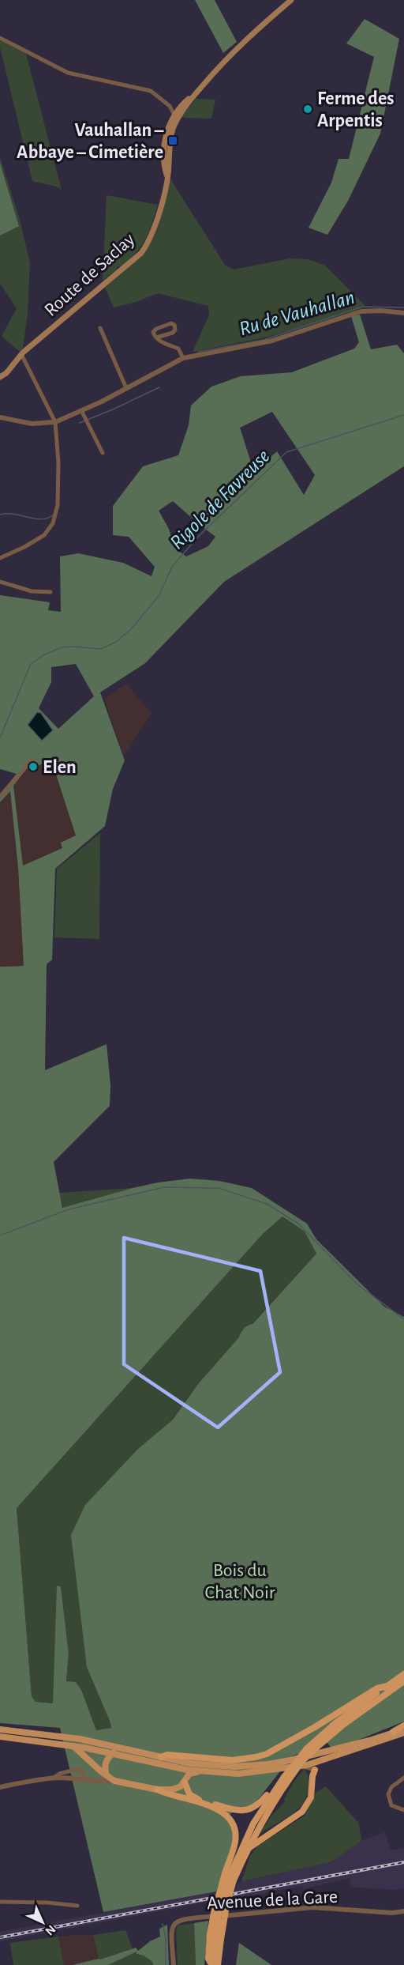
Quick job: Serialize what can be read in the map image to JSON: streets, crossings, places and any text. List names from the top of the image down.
{
  "streets": {
    "main road": ["Route de Saclay"],
    "street": ["Avenue de la Gare"]
  },
  "water": ["Ru de Vauhallan", "Rigole de Favreuse"],
  "parks": ["Bois du Chat Noir"],
  "places": {
    "other": ["Ferme des Arpentis", "Elen"],
    "transit": ["Vauhallan – Abbaye – Cimetière"]
  },
  "north": "bottom right"
}
